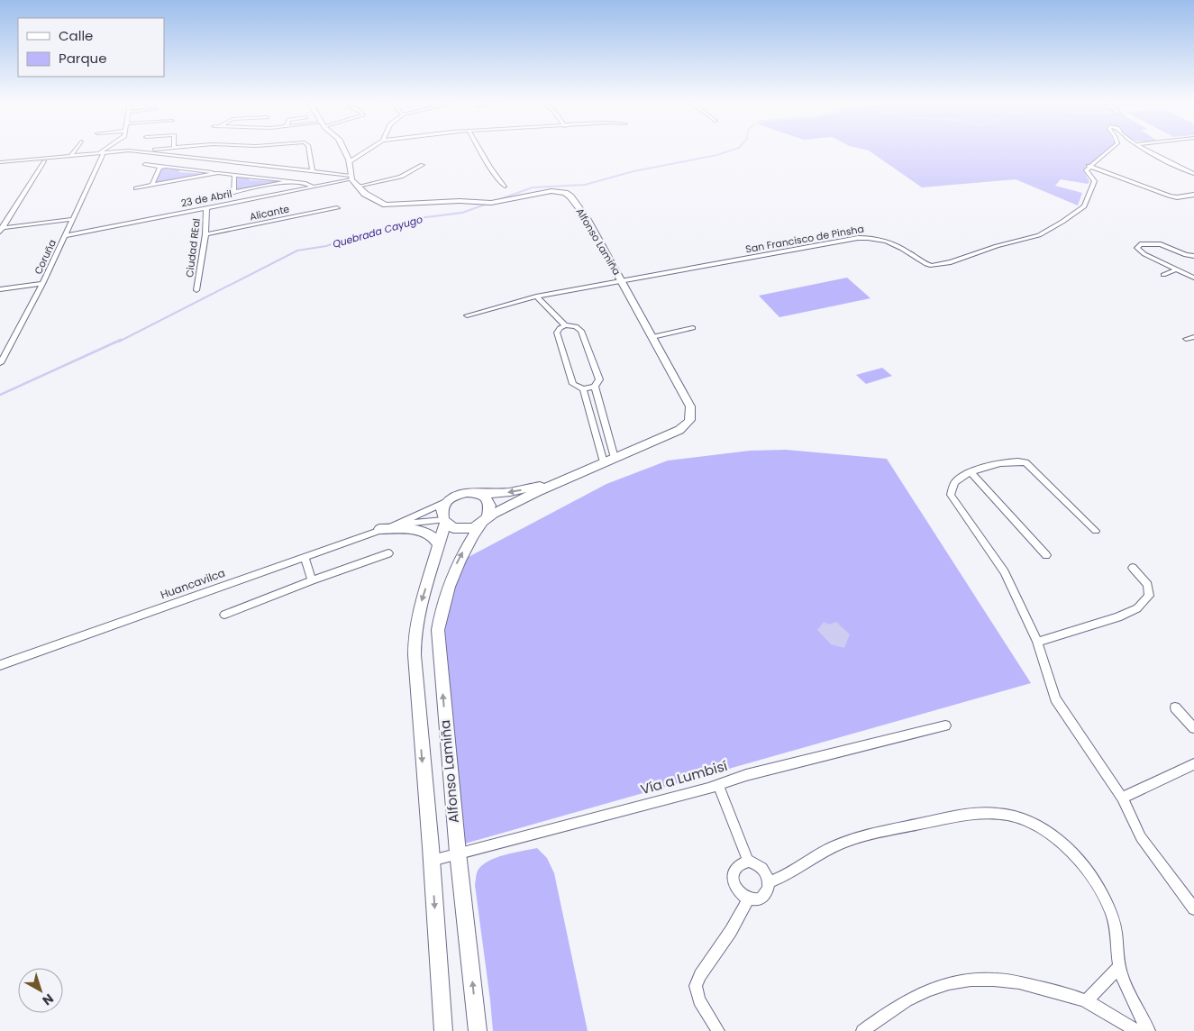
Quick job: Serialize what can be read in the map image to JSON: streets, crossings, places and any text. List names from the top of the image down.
{
  "streets": {
    "street": [
      "23 de Abril",
      "Alicante",
      "San Francisco de Pinsha",
      "Alfonso Lamiña",
      "Ciudad REal",
      "Coruña",
      "Huancavilca",
      "Vía a Lumbisí"
    ]
  },
  "crossings": [
    ["23 de Abril", "Alfonso Lamiña"],
    ["23 de Abril", "Ciudad REal"],
    ["23 de Abril", "Coruña"],
    ["Alicante", "Ciudad REal"],
    ["San Francisco de Pinsha", "Alfonso Lamiña"],
    ["Alfonso Lamiña", "Huancavilca"],
    ["Alfonso Lamiña", "Vía a Lumbisí"]
  ],
  "water": ["Quebrada Cayugo"],
  "legend": ["Calle", "Parque"],
  "north": "bottom right"
}
